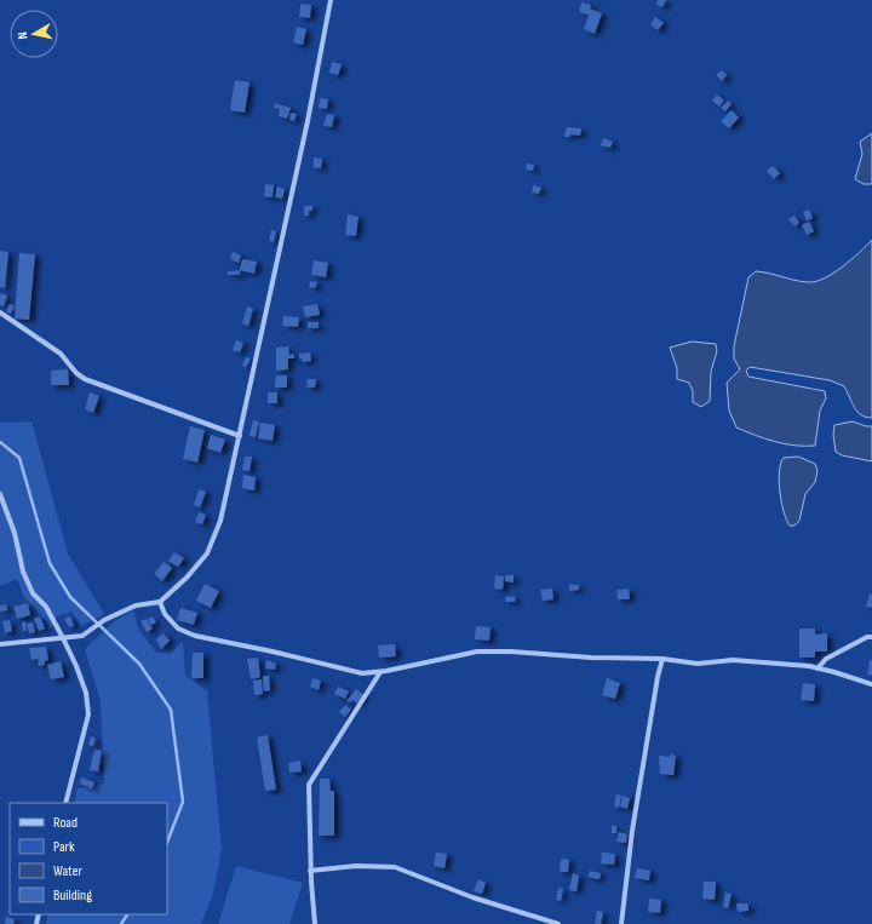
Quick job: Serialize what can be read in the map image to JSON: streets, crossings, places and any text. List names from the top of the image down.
{
  "legend": [
    "Road",
    "Park",
    "Water",
    "Building"
  ],
  "north": "left"
}
